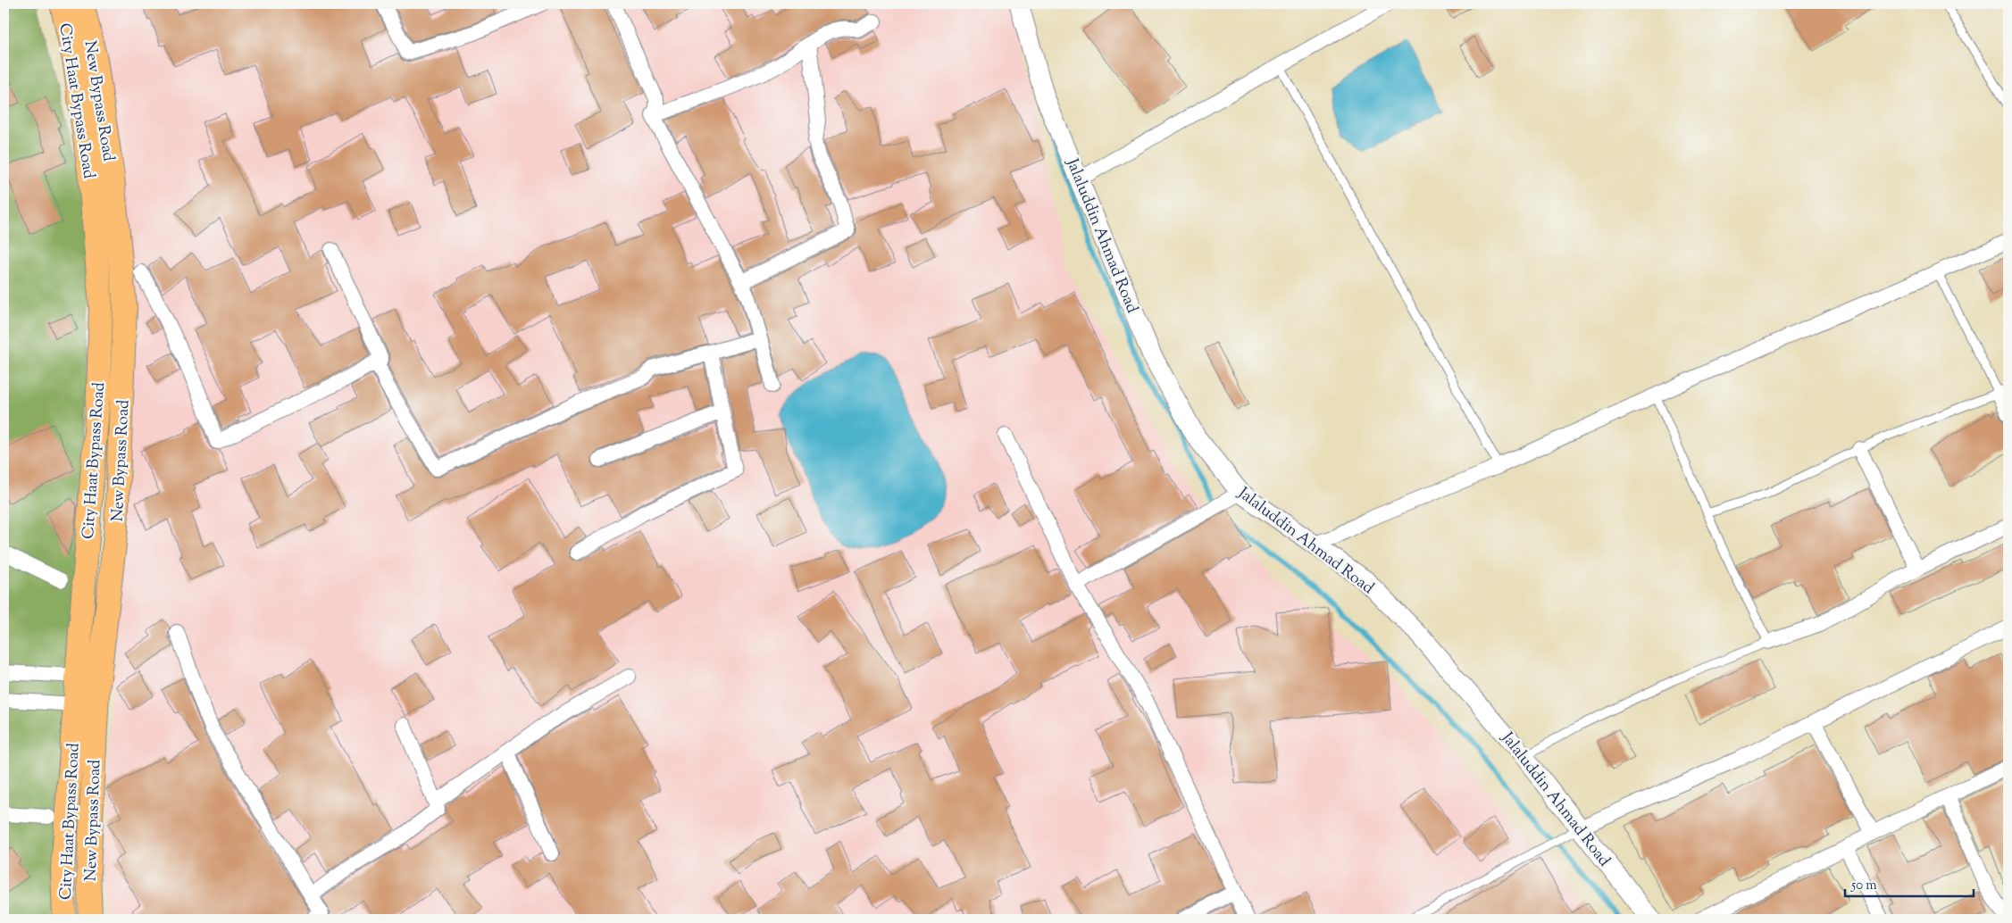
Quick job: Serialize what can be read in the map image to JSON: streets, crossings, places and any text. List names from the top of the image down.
{
  "streets": {
    "main road": ["City Haat Bypass Road", "New Bypass Road"],
    "street": ["Jalaluddin Ahmad Road"]
  },
  "scale_bar": "50 m"
}
